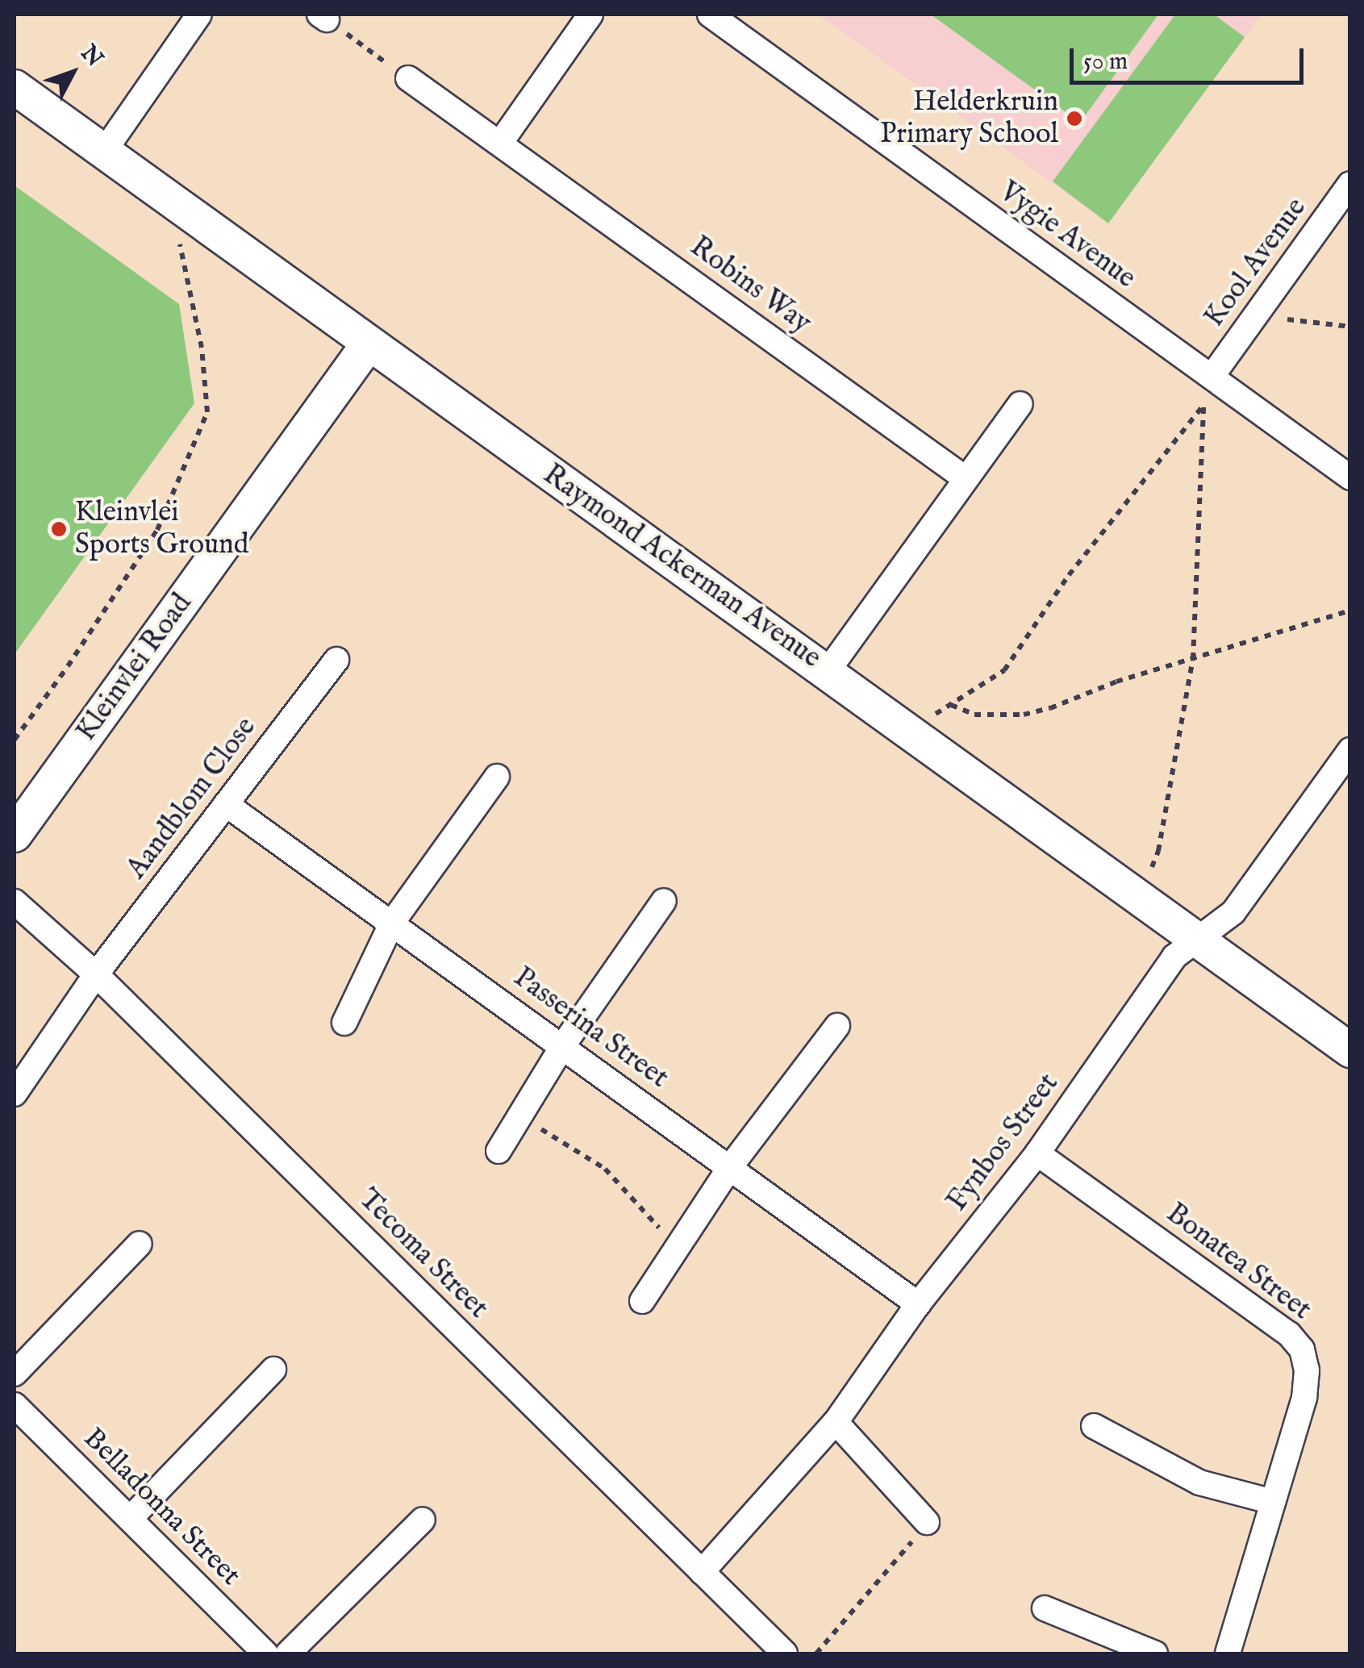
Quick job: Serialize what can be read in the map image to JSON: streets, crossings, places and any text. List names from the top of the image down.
{
  "streets": {
    "street": [
      "Vygie Avenue",
      "Kool Avenue",
      "Robins Way",
      "Raymond Ackerman Avenue",
      "Kleinvlei Road",
      "Aandblom Close",
      "Passerina Street",
      "Fynbos Street",
      "Tecoma Street",
      "Bonatea Street",
      "Belladonna Street"
    ]
  },
  "crossings": [
    ["Vygie Avenue", "Kool Avenue"],
    ["Raymond Ackerman Avenue", "Kleinvlei Road"],
    ["Raymond Ackerman Avenue", "Fynbos Street"],
    ["Aandblom Close", "Passerina Street"],
    ["Aandblom Close", "Tecoma Street"],
    ["Passerina Street", "Fynbos Street"],
    ["Fynbos Street", "Tecoma Street"],
    ["Fynbos Street", "Bonatea Street"]
  ],
  "places": ["Helderkruin Primary School", "Kleinvlei Sports Ground"],
  "scale_bar": "50 m",
  "north": "top right"
}
